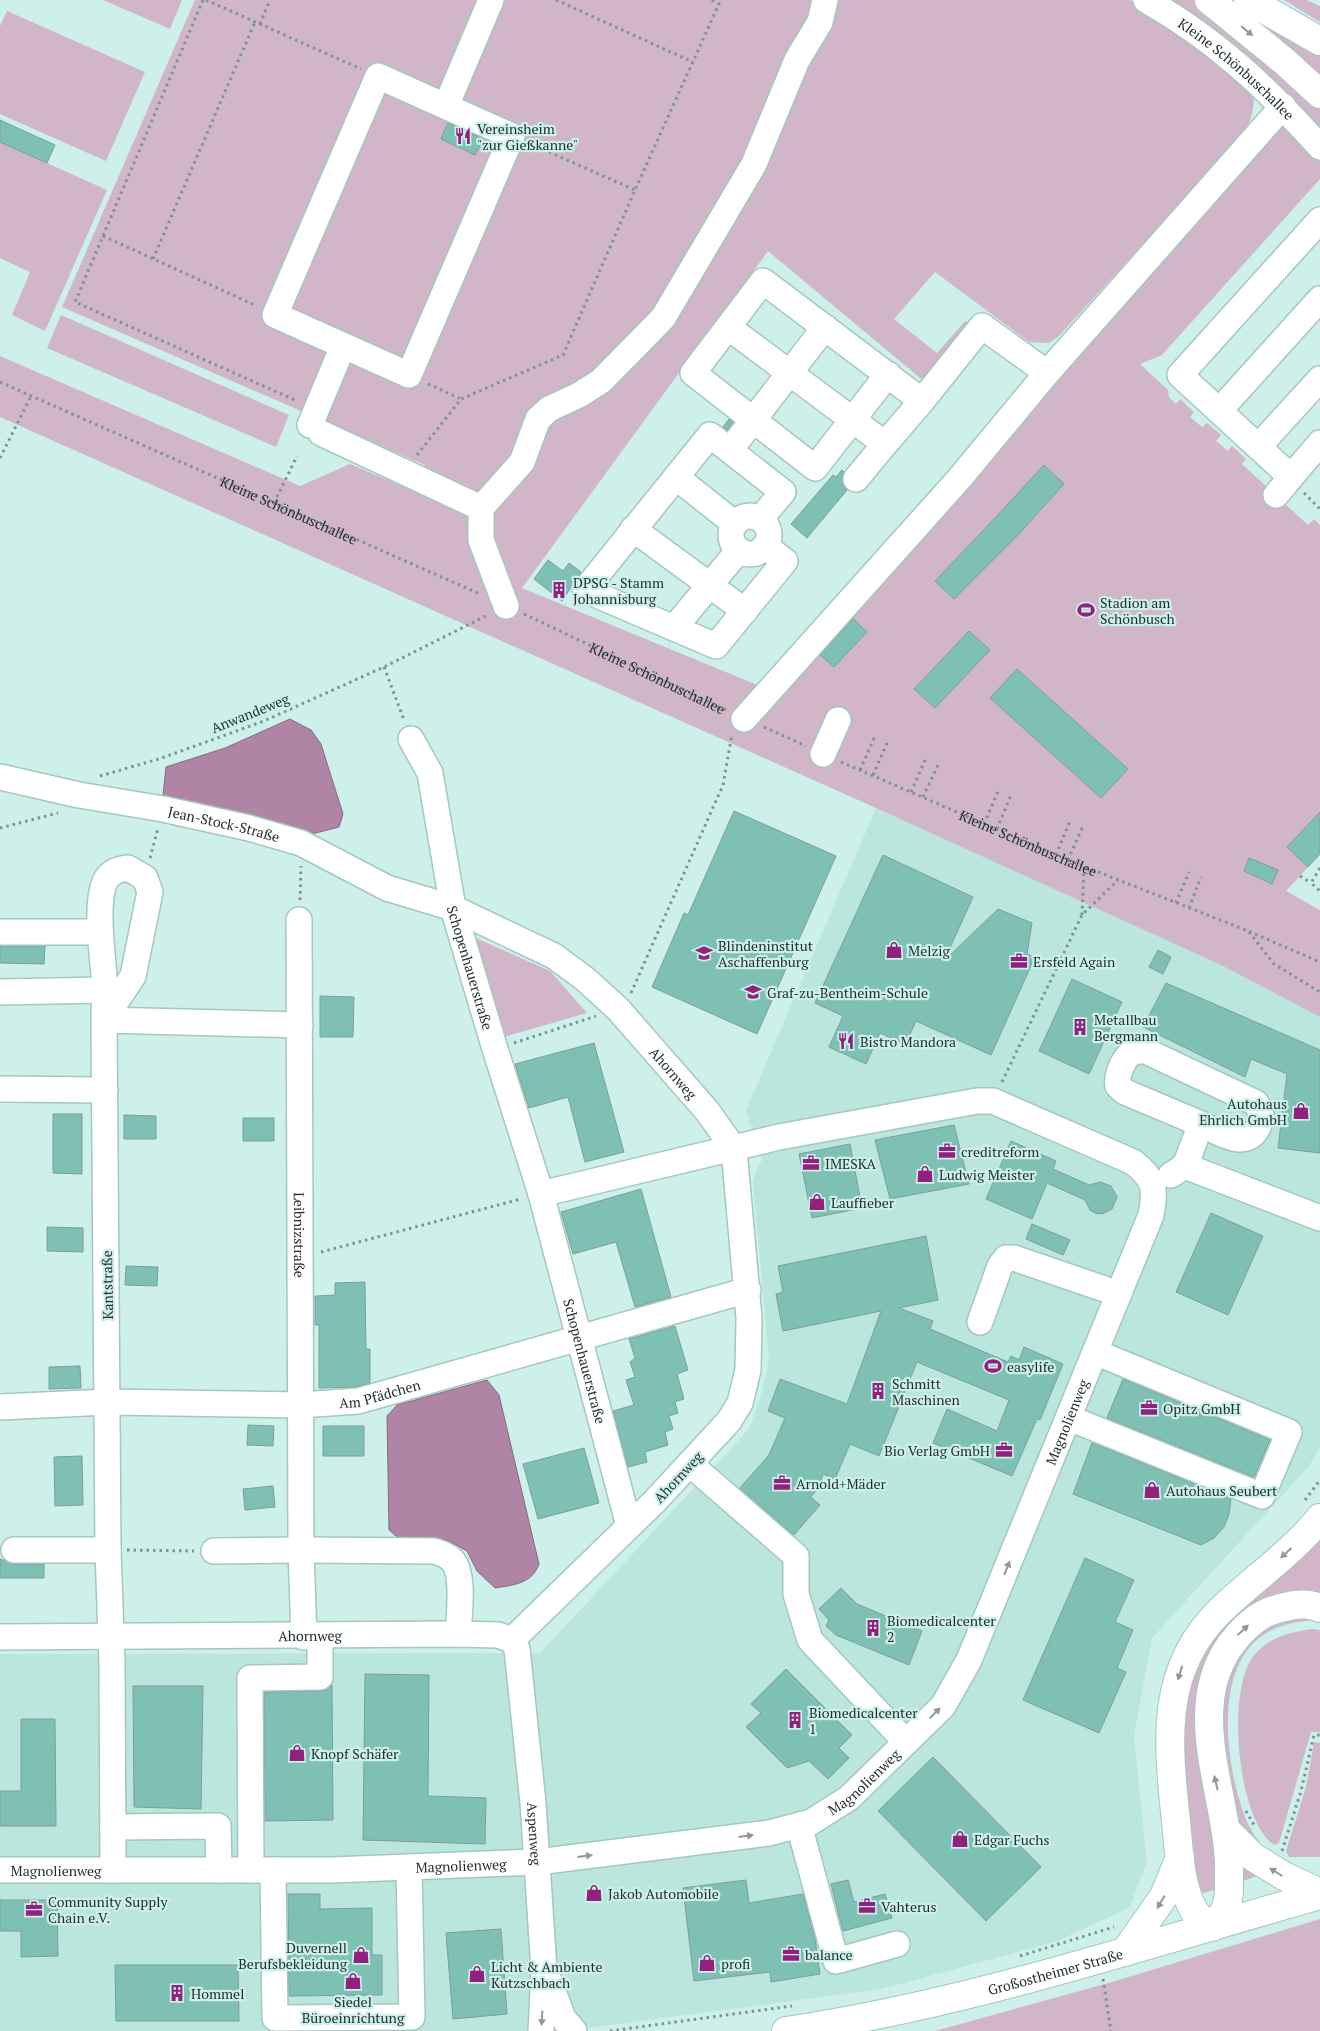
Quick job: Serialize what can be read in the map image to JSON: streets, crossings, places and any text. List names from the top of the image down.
{
  "streets": {
    "main road": ["Großostheimer Straße"],
    "street": [
      "Kleine Schönbuschallee",
      "Jean-Stock-Straße",
      "Schopenhauerstraße",
      "Ahornweg",
      "Leibnizstraße",
      "Kantstraße",
      "Am Pfädchen",
      "Magnolienweg",
      "Aspenweg"
    ],
    "path": ["Anwandeweg"]
  },
  "crossings": [
    ["Kleine Schönbuschallee", "Anwandeweg"],
    ["Anwandeweg", "Jean-Stock-Straße"],
    ["Jean-Stock-Straße", "Schopenhauerstraße"],
    ["Jean-Stock-Straße", "Ahornweg"],
    ["Schopenhauerstraße", "Ahornweg"],
    ["Schopenhauerstraße", "Am Pfädchen"],
    ["Ahornweg", "Leibnizstraße"],
    ["Ahornweg", "Kantstraße"],
    ["Ahornweg", "Am Pfädchen"],
    ["Ahornweg", "Aspenweg"],
    ["Leibnizstraße", "Am Pfädchen"],
    ["Leibnizstraße", "Magnolienweg"],
    ["Kantstraße", "Am Pfädchen"],
    ["Kantstraße", "Magnolienweg"],
    ["Magnolienweg", "Aspenweg"]
  ],
  "one_way": ["Magnolienweg"],
  "places": {
    "restaurant": ["Vereinsheim \"zur Gießkanne\"", "Bistro Mandora"],
    "building": [
      "DPSG - Stamm Johannisburg",
      "Metallbau Bergmann",
      "Schmitt Maschinen",
      "Biomedicalcenter 2",
      "Biomedicalcenter 1",
      "Hommel"
    ],
    "sports": ["Stadion am Schönbusch", "easylife"],
    "shop": [
      "Melzig",
      "Autohaus Ehrlich GmbH",
      "Ludwig Meister",
      "Lauffieber",
      "Autohaus Seubert",
      "Knopf Schäfer",
      "Edgar Fuchs",
      "Jakob Automobile",
      "Duvernell Berufsbekleidung",
      "profi",
      "Licht & Ambiente Kutzschbach",
      "Siedel Büroeinrichtung"
    ],
    "school or university": ["Blindeninstitut Aschaffenburg", "Graf-zu-Bentheim-Schule"],
    "office": [
      "Ersfeld Again",
      "creditreform",
      "IMESKA",
      "Opitz GmbH",
      "Bio Verlag GmbH",
      "Arnold+Mäder",
      "Vahterus",
      "Community Supply Chain e.V.",
      "balance"
    ]
  }
}
